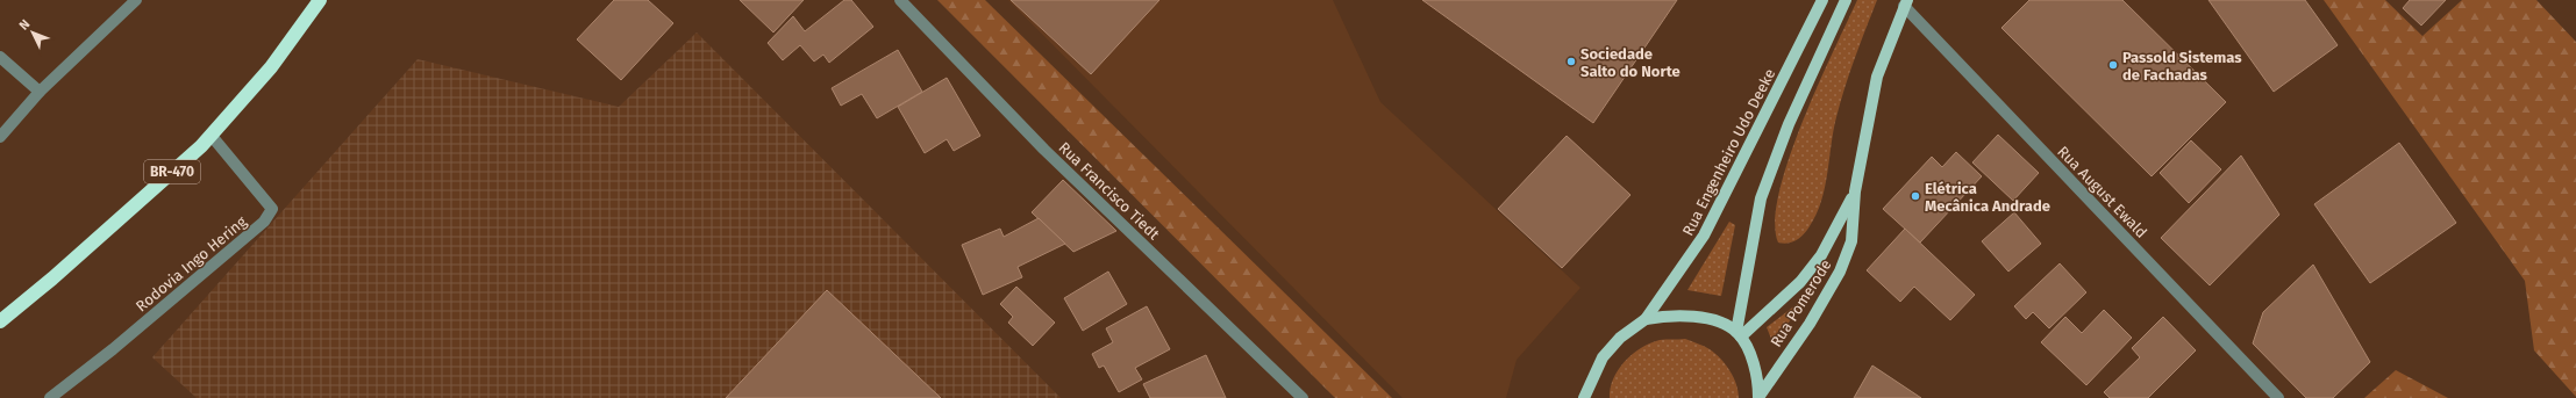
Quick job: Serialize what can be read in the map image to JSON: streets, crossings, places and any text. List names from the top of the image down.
{
  "streets": {
    "highway": ["BR-470"],
    "main road": ["Rua Engenheiro Udo Deeke", "Rua Pomerode"],
    "street": ["Rua Francisco Tiedt", "Rua August Ewald", "Rodovia Ingo Hering"]
  },
  "crossings": [
    ["BR-470", "Rodovia Ingo Hering"],
    ["Rua August Ewald", "Rua Pomerode"]
  ],
  "places": ["Sociedade Salto do Norte", "Passold Sistemas de Fachadas", "Elétrica Mecânica Andrade"],
  "north": "top left"
}
